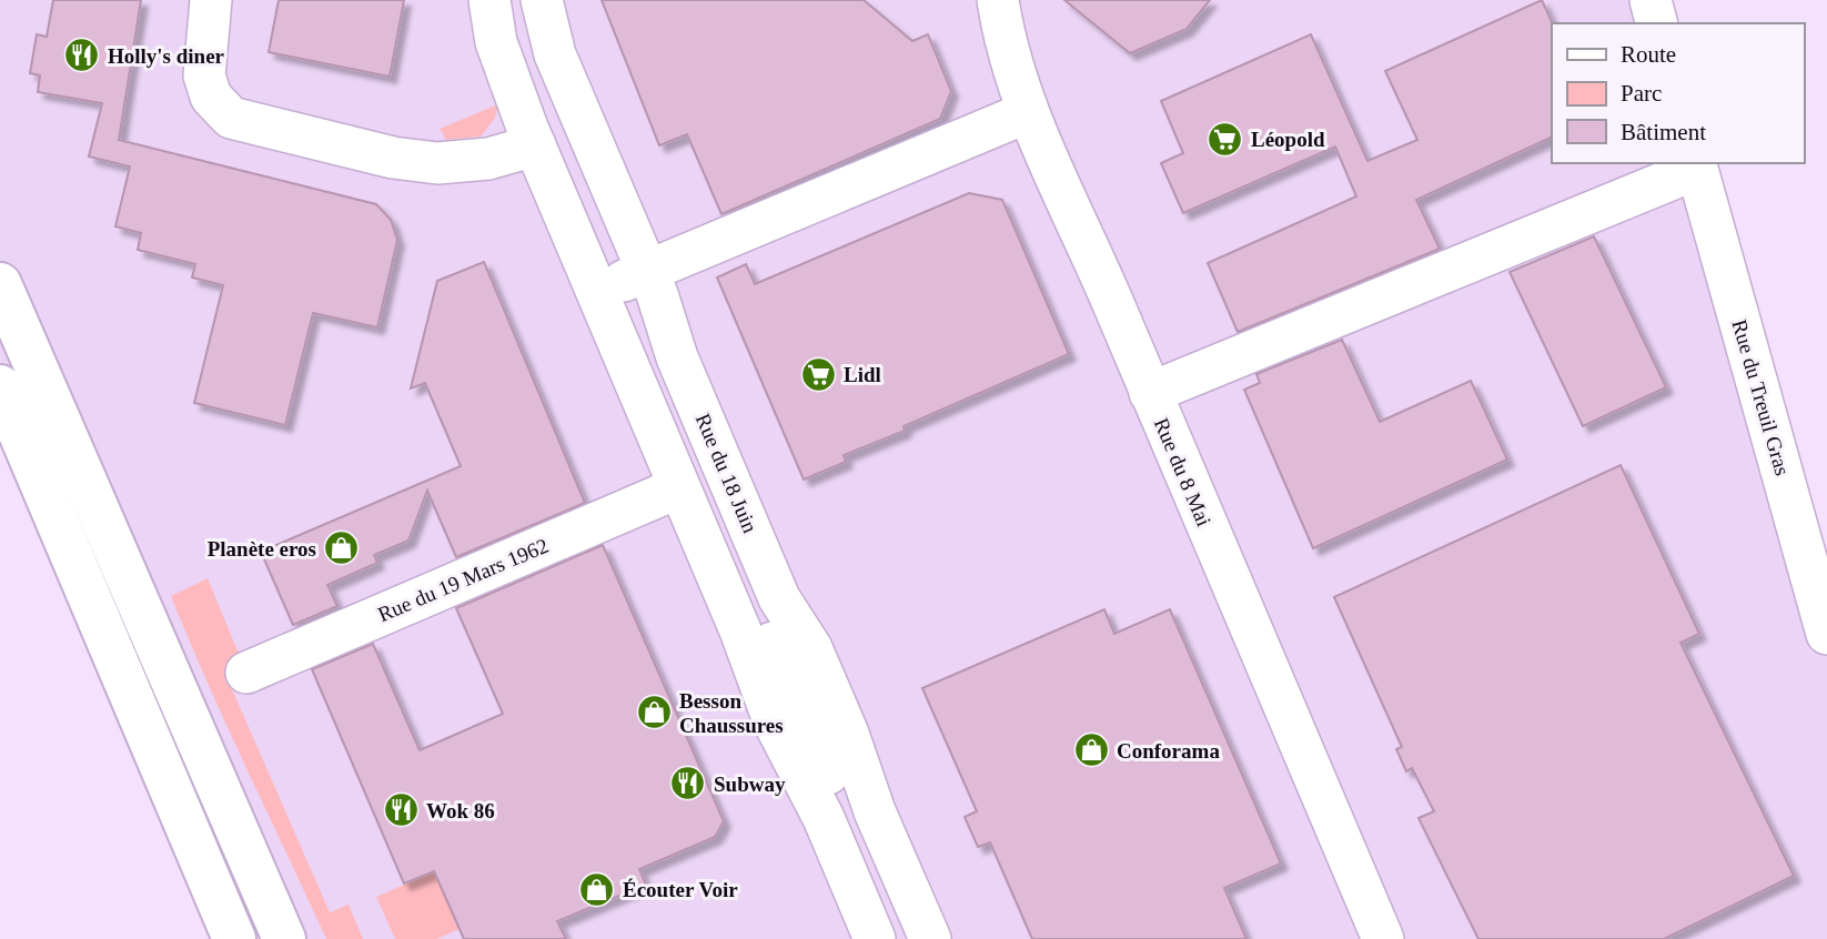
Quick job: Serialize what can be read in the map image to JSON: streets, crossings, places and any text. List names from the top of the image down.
{
  "streets": {
    "street": [
      "Rue du Treuil Gras",
      "Rue du 8 Mai",
      "Rue du 18 Juin",
      "Rue du 19 Mars 1962"
    ]
  },
  "crossings": [
    ["Rue du 18 Juin", "Rue du 19 Mars 1962"]
  ],
  "places": {
    "restaurant": ["Holly's diner", "Subway", "Wok 86"],
    "supermarket": ["Léopold", "Lidl"],
    "shop": [
      "Planète eros",
      "Besson Chaussures",
      "Conforama",
      "Écouter Voir"
    ]
  },
  "legend": ["Route", "Parc", "Bâtiment"]
}
